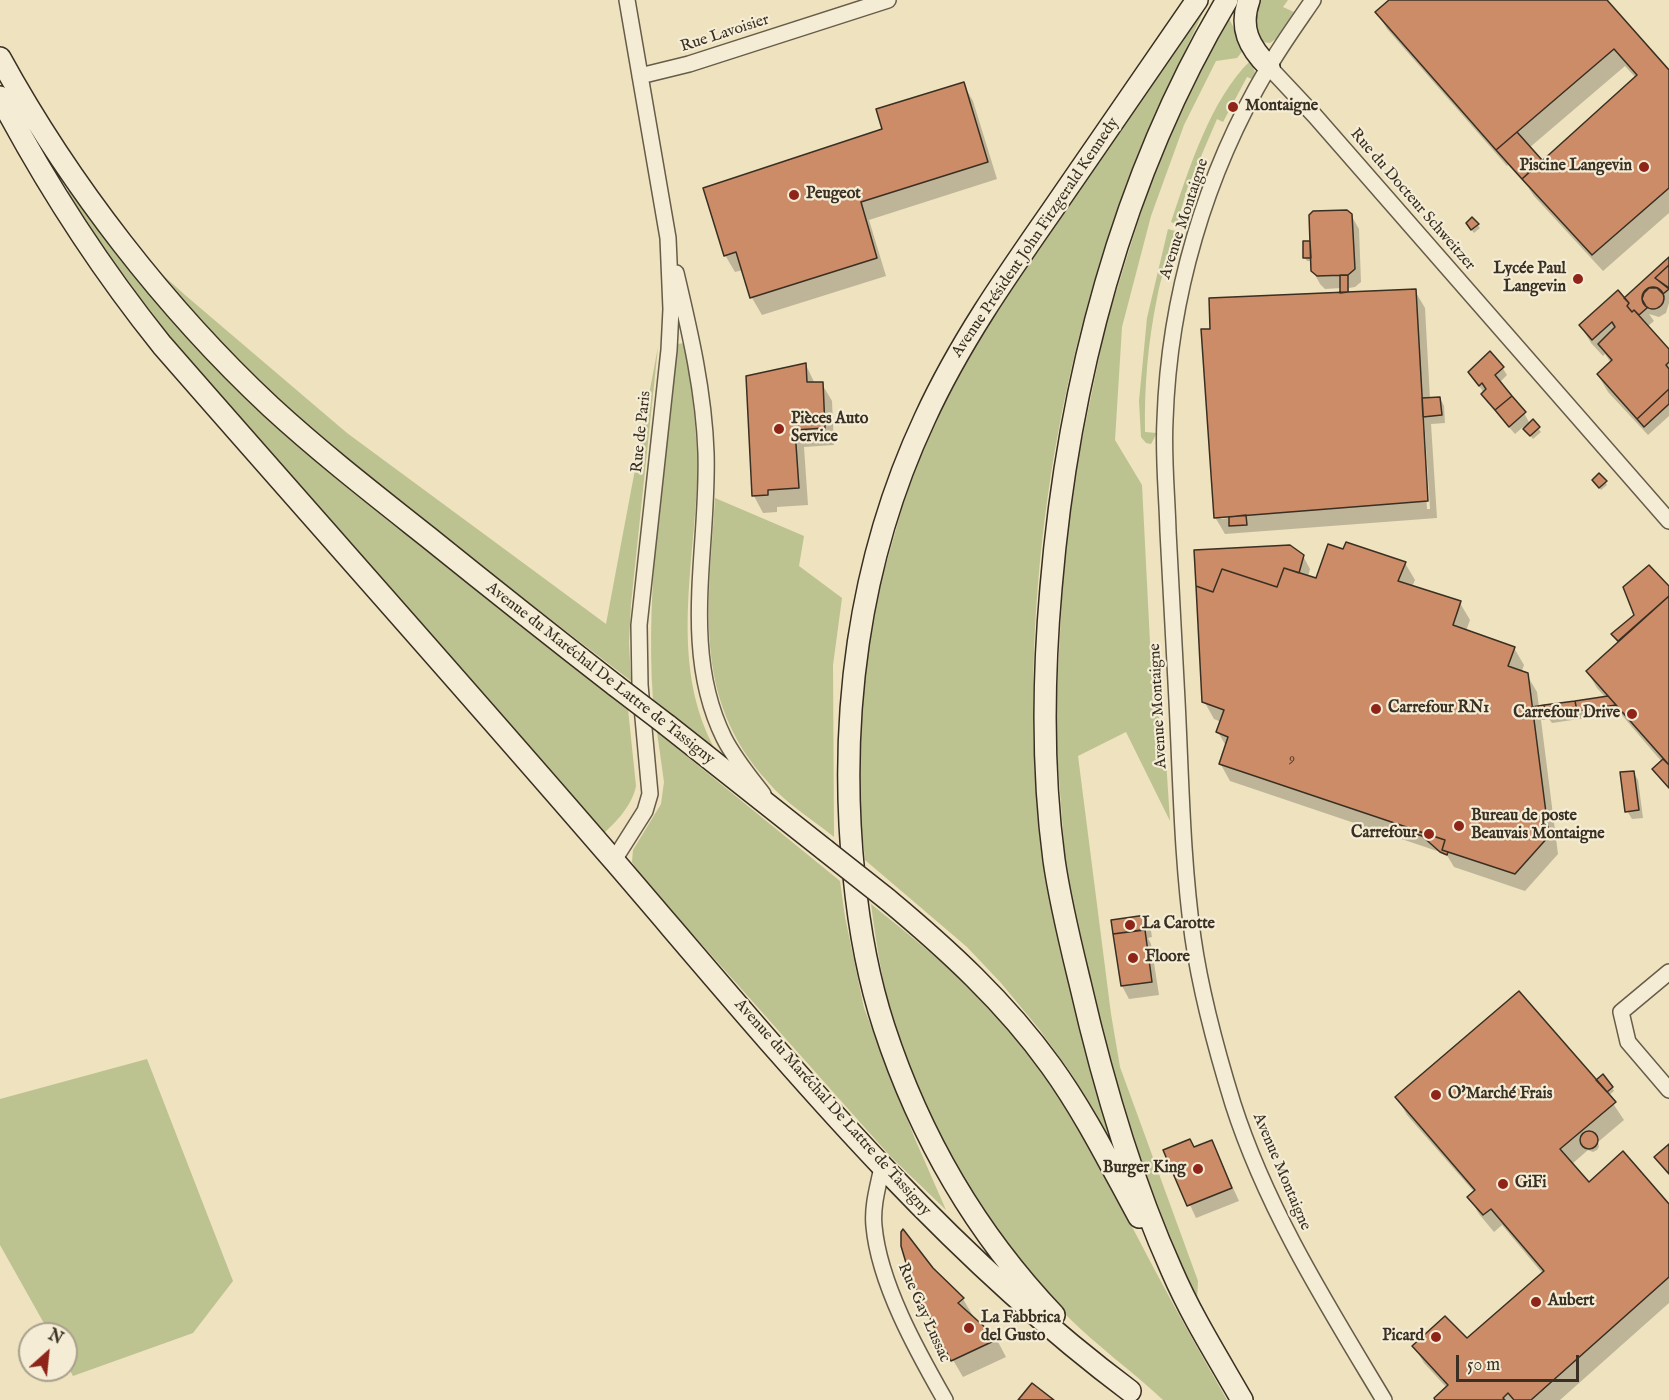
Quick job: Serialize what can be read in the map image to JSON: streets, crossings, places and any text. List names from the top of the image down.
{
  "streets": {
    "main road": ["Avenue Président John Fitzgerald Kennedy", "Avenue du Maréchal De Lattre de Tassigny"],
    "street": [
      "Rue Lavoisier",
      "Rue du Docteur Schweitzer",
      "Avenue Montaigne",
      "Rue de Paris",
      "Rue Gay Lussac"
    ]
  },
  "crossings": [
    ["Rue Lavoisier", "Rue de Paris"],
    ["Rue du Docteur Schweitzer", "Avenue Montaigne"],
    ["Avenue Président John Fitzgerald Kennedy", "Avenue du Maréchal De Lattre de Tassigny"],
    ["Rue de Paris", "Avenue du Maréchal De Lattre de Tassigny"],
    ["Avenue du Maréchal De Lattre de Tassigny", "Rue Gay Lussac"]
  ],
  "places": [
    "Montaigne",
    "Piscine Langevin",
    "Peugeot",
    "Lycée Paul Langevin",
    "Pièces Auto Service",
    "Carrefour RN1",
    "Carrefour Drive",
    "Bureau de poste Beauvais Montaigne",
    "Carrefour",
    "La Carotte",
    "Floore",
    "O'Marché Frais",
    "Burger King",
    "GiFi",
    "Aubert",
    "La Fabbrica del Gusto",
    "Picard"
  ],
  "house_numbers": ["9"],
  "scale_bar": "50 m",
  "north": "top right"
}
